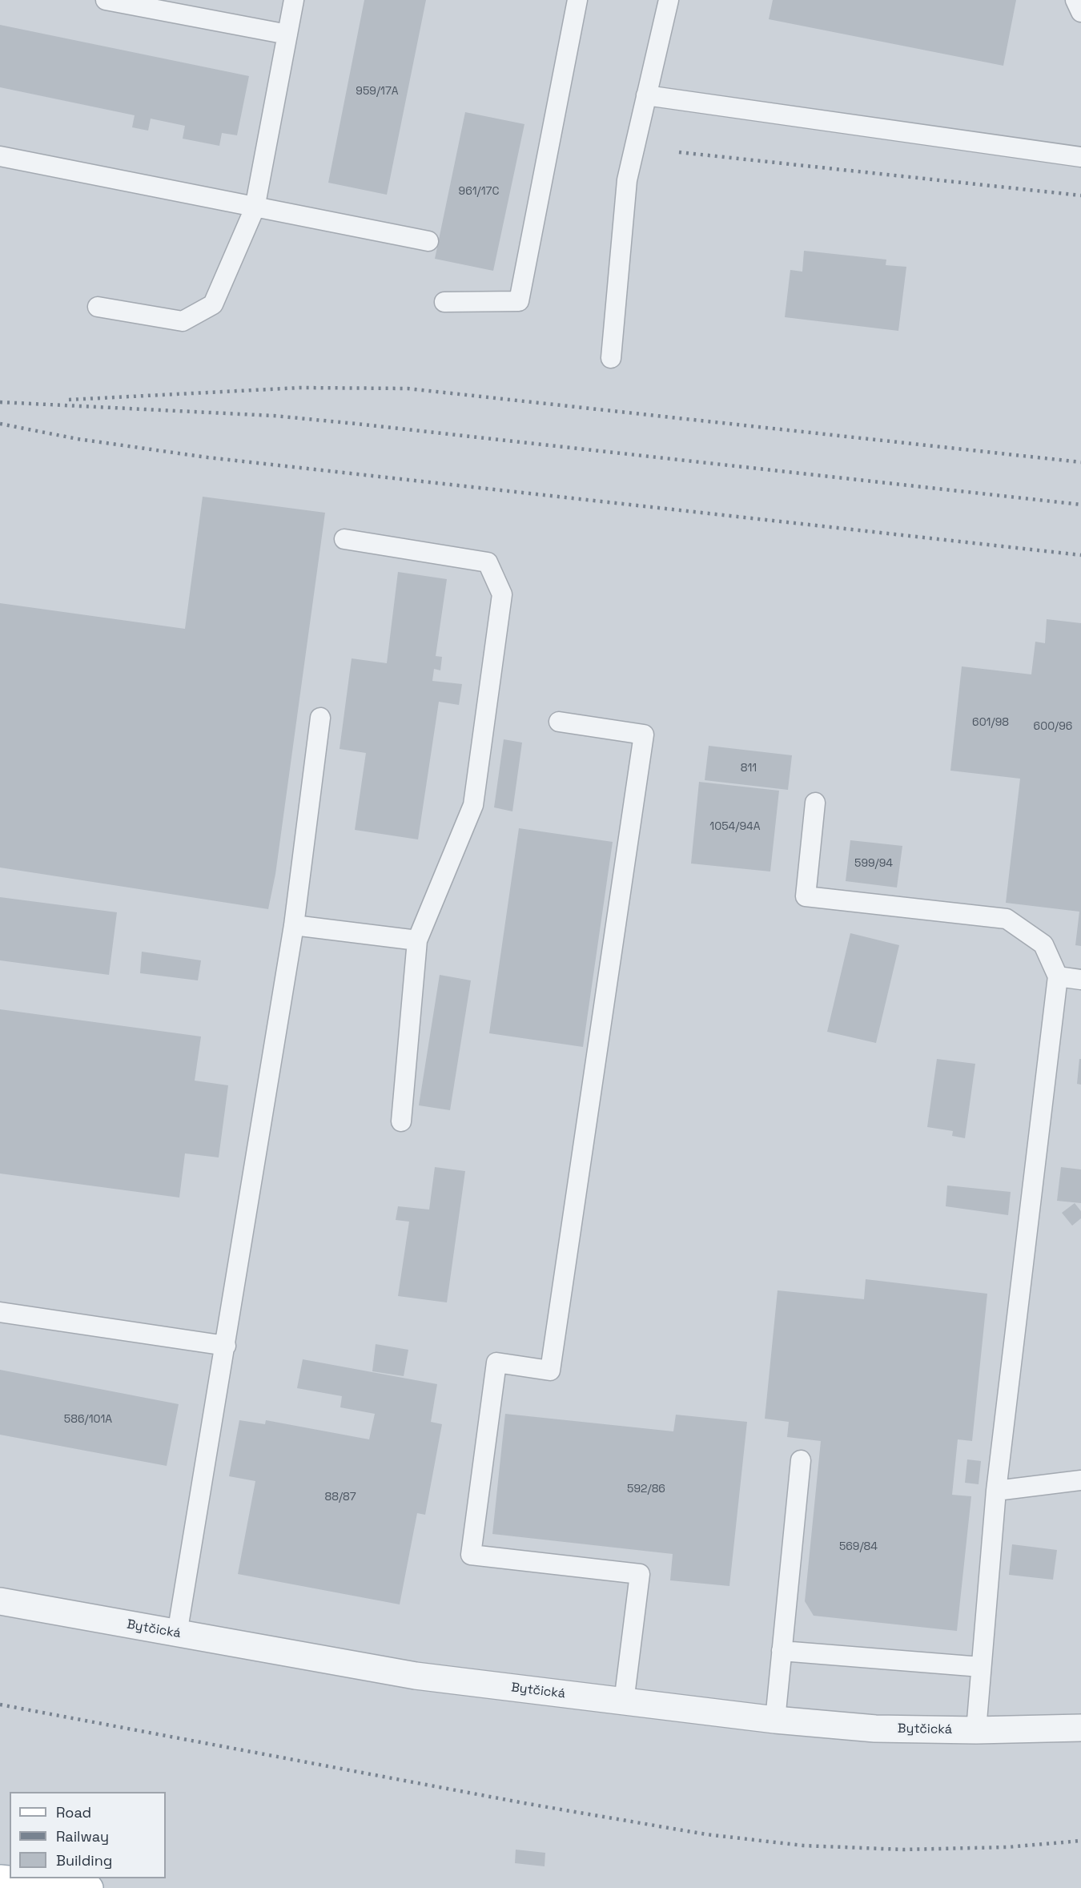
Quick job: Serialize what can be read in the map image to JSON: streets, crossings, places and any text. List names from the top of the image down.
{
  "streets": {
    "street": ["Bytčická"]
  },
  "house_numbers": [
    "959/17A",
    "961/17C",
    "601/98",
    "600/96",
    "811",
    "1054/94A",
    "599/94",
    "586/101A",
    "592/86",
    "88/87",
    "569/84"
  ],
  "legend": ["Road", "Railway", "Building"]
}
